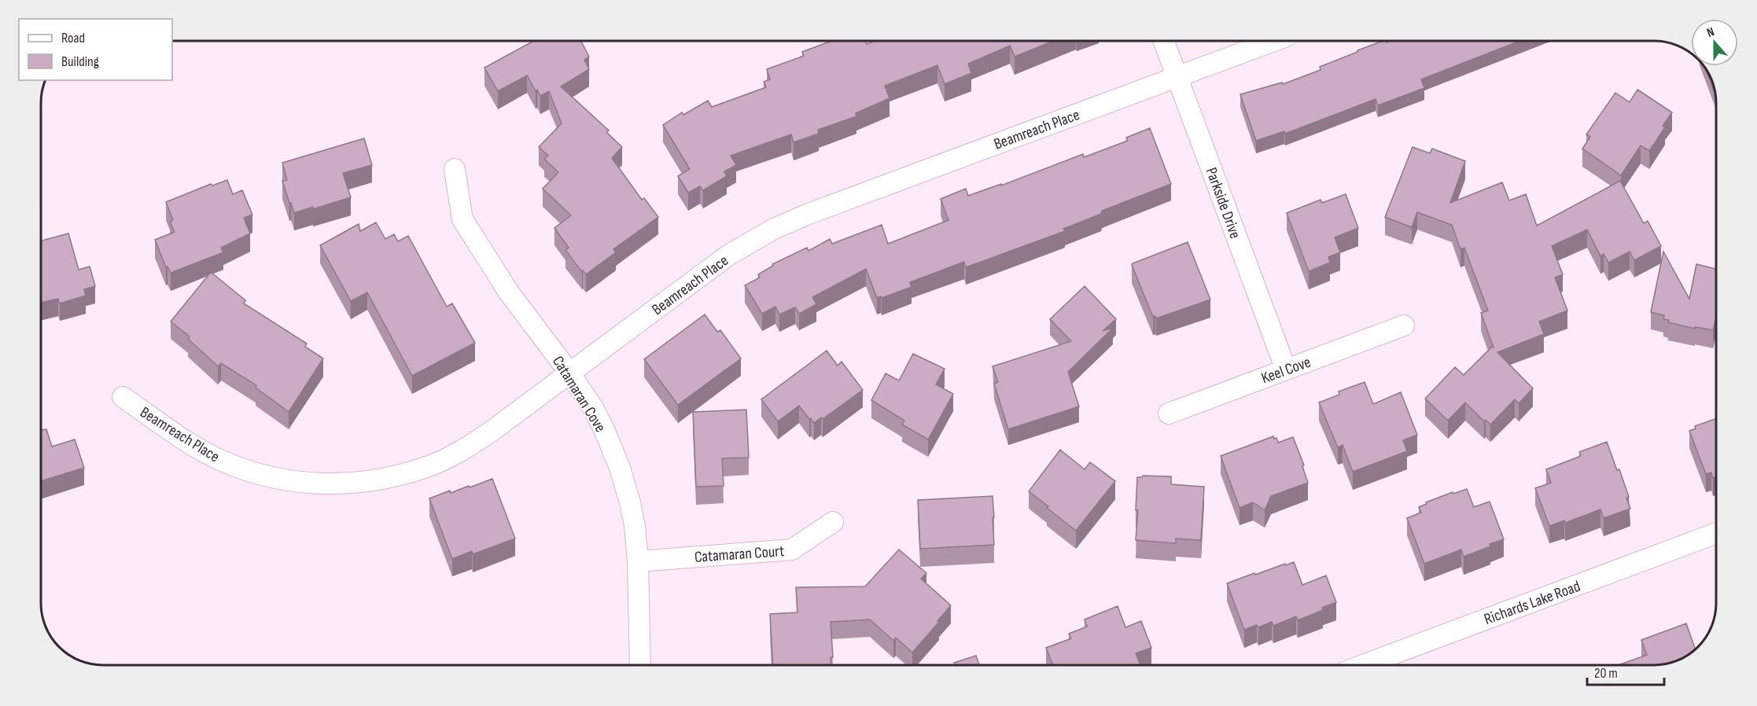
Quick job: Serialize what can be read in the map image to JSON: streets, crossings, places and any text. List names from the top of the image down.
{
  "streets": {
    "street": [
      "Beamreach Place",
      "Parkside Drive",
      "Keel Cove",
      "Catamaran Cove",
      "Catamaran Court",
      "Richards Lake Road"
    ]
  },
  "crossings": [
    ["Beamreach Place", "Parkside Drive"],
    ["Beamreach Place", "Catamaran Cove"],
    ["Parkside Drive", "Keel Cove"],
    ["Catamaran Cove", "Catamaran Court"]
  ],
  "legend": ["Road", "Building"],
  "scale_bar": "20 m",
  "north": "top"
}
